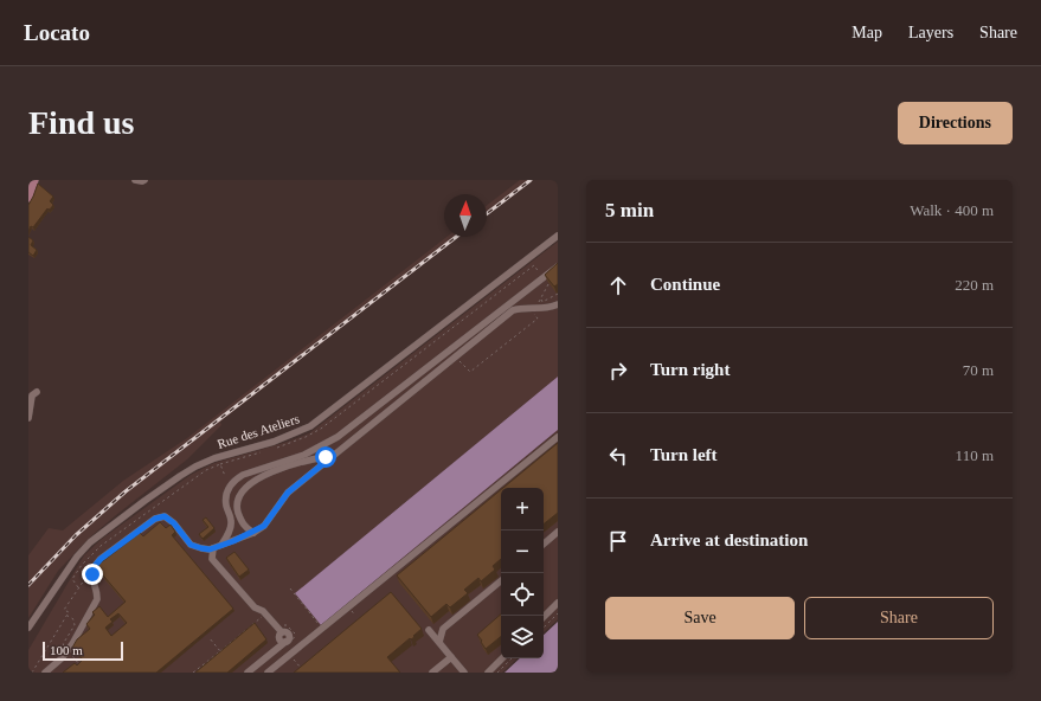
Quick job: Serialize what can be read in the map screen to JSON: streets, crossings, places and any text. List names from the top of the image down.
{
  "streets": {
    "street": ["Rue des Ateliers"]
  },
  "scale_bar": "100 m",
  "north": "top",
  "page": {
    "header": "Locato",
    "nav": ["Map", "Layers", "Share"],
    "buttons": [
      "Directions",
      ["Save", "Share"]
    ],
    "title": "Find us",
    "heading": ["5 min", "Walk · 400 m"],
    "list": [
      ["Continue", "220 m"],
      ["Turn right", "70 m"],
      ["Turn left", "110 m"],
      "Arrive at destination"
    ],
    "map_buttons": ["+", "−"],
    "scale": "100 m"
  }
}
